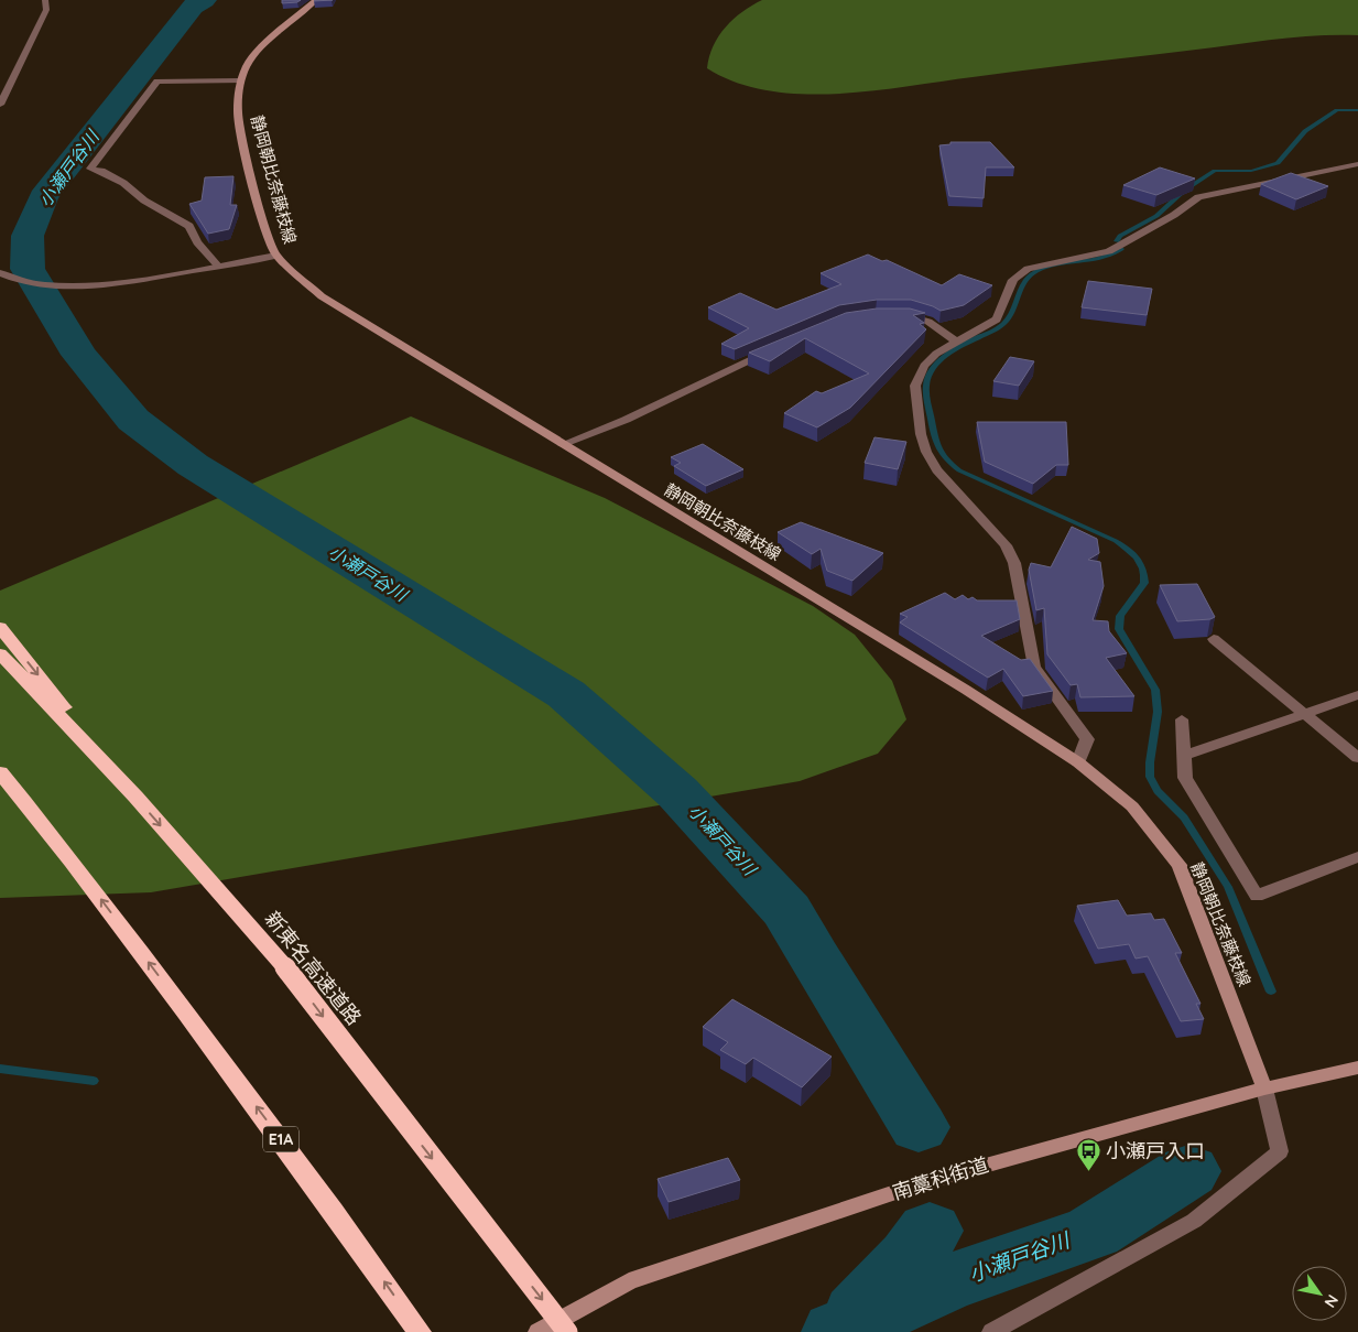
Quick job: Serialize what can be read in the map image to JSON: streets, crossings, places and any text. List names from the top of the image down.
{
  "streets": {
    "highway": ["新東名高速道路", "E1A"],
    "main road": ["静岡朝比奈藤枝線", "南藁科街道"]
  },
  "crossings": [
    ["静岡朝比奈藤枝線", "南藁科街道"]
  ],
  "water": ["小瀬戸谷川"],
  "places": {
    "bus stop": ["小瀬戸入口"]
  },
  "north": "bottom right"
}
